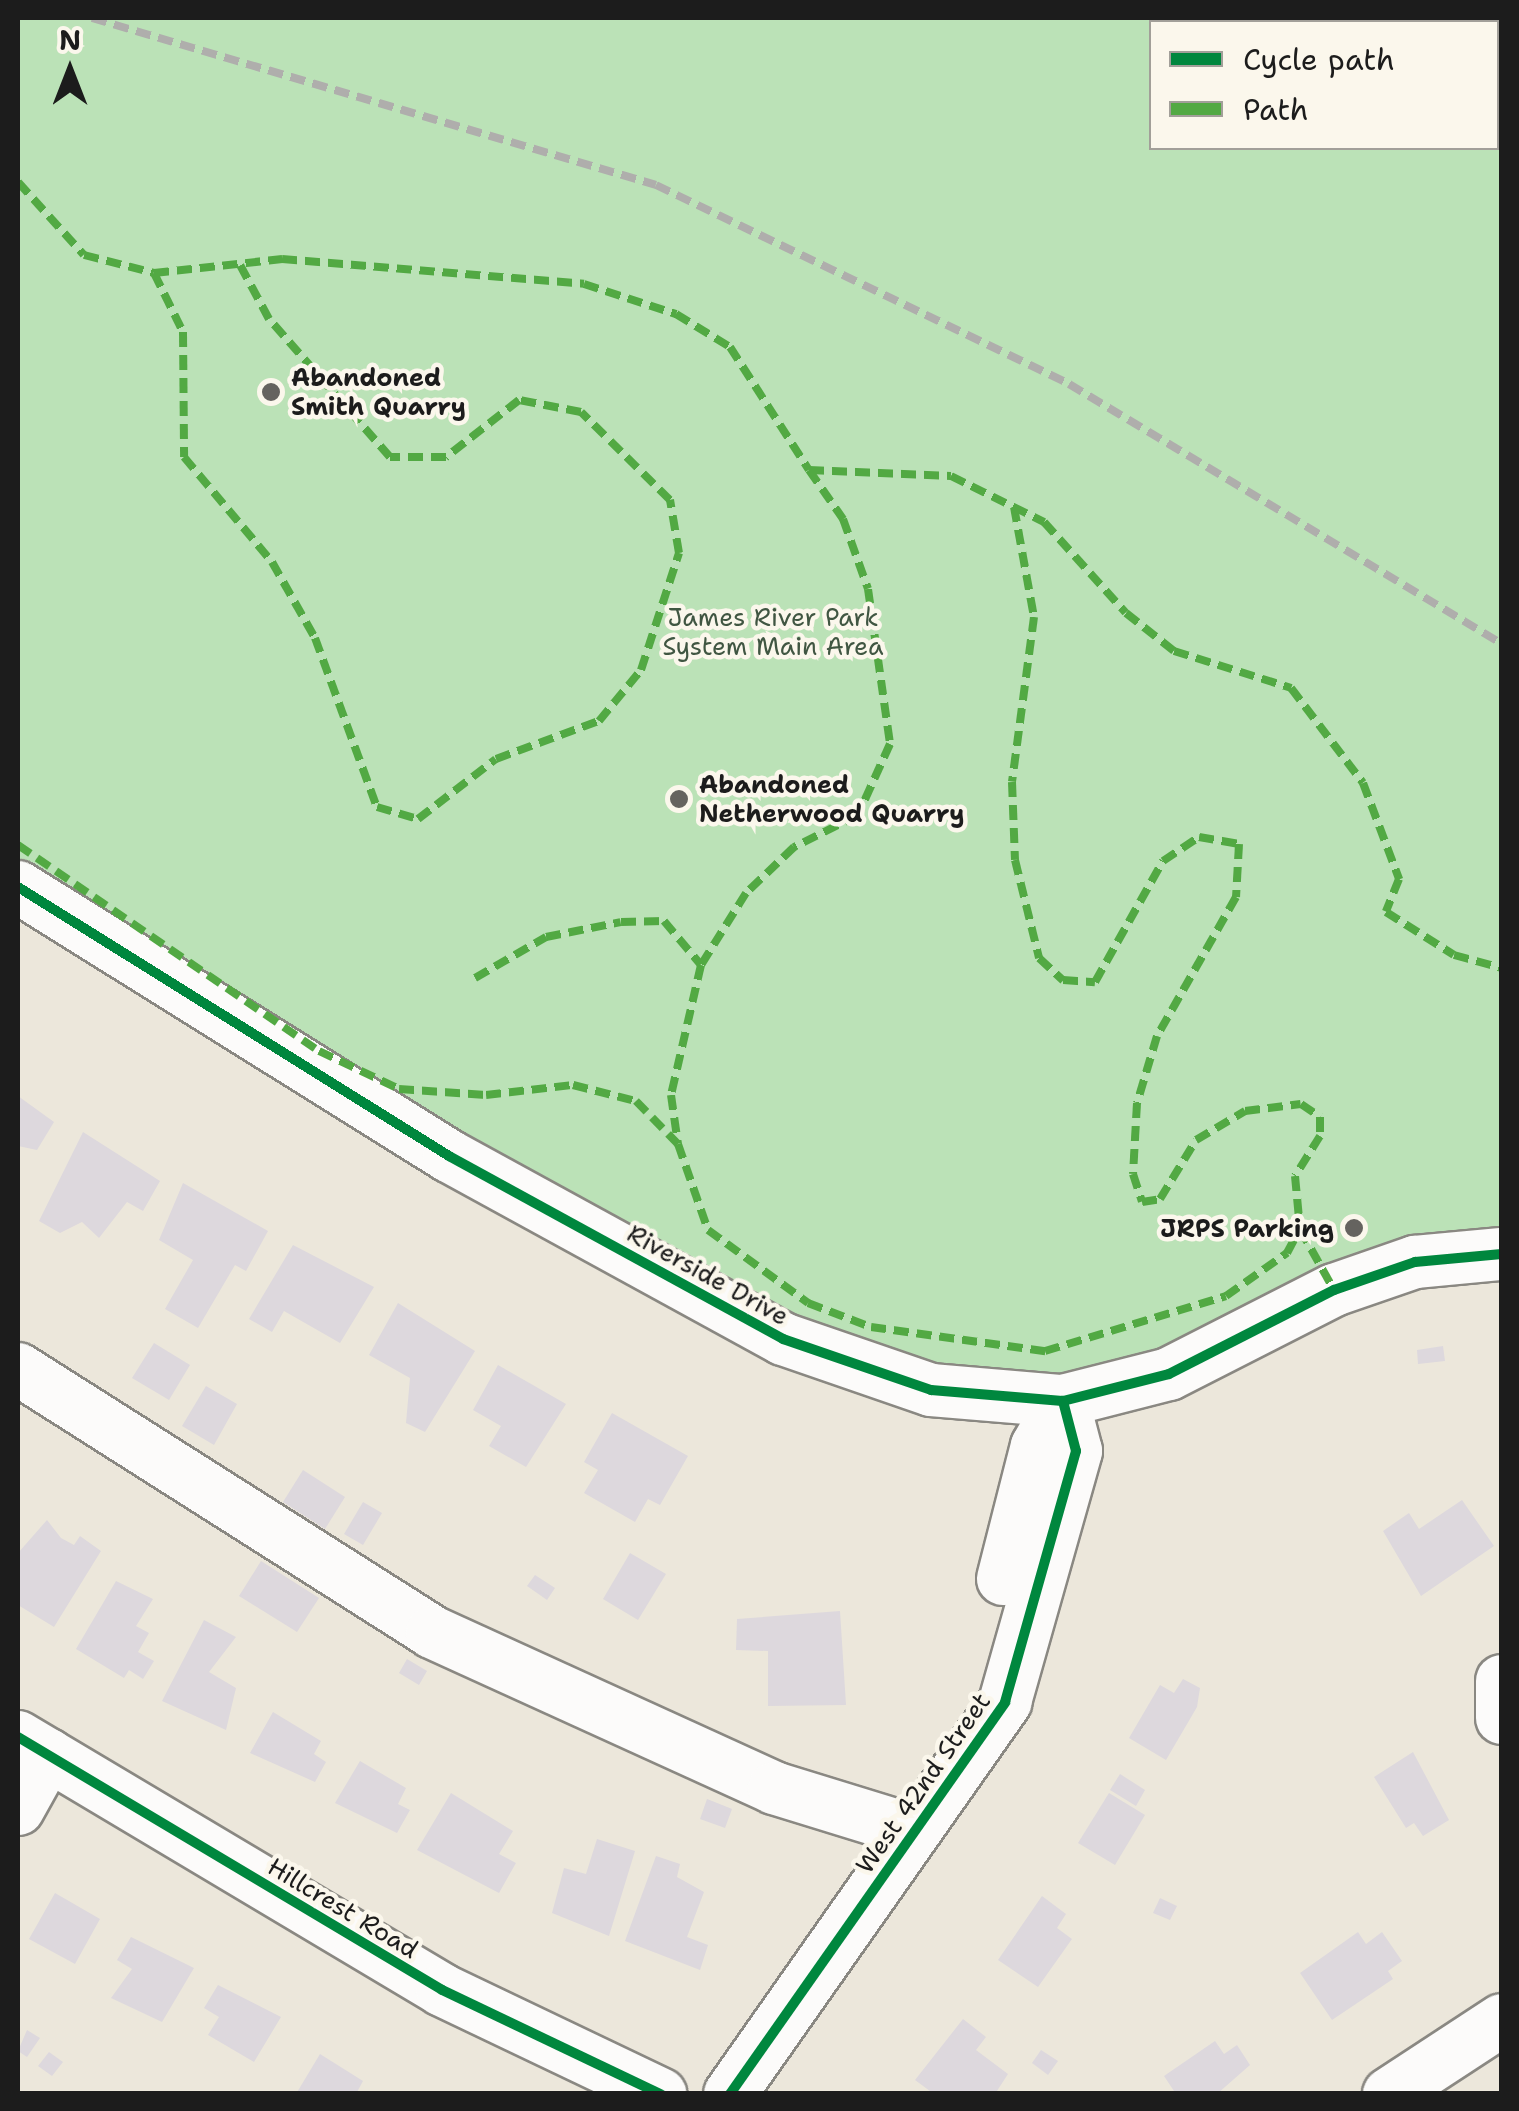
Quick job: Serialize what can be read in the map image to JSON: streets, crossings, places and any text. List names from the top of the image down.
{
  "streets": {
    "street": ["Riverside Drive", "West 42nd Street", "Hillcrest Road"]
  },
  "crossings": [
    ["Riverside Drive", "West 42nd Street"]
  ],
  "parks": ["James River Park System Main Area"],
  "places": ["Abandoned Smith Quarry", "Abandoned Netherwood Quarry", "JRPS Parking"],
  "legend": ["Cycle path", "Path"],
  "north": "top"
}
